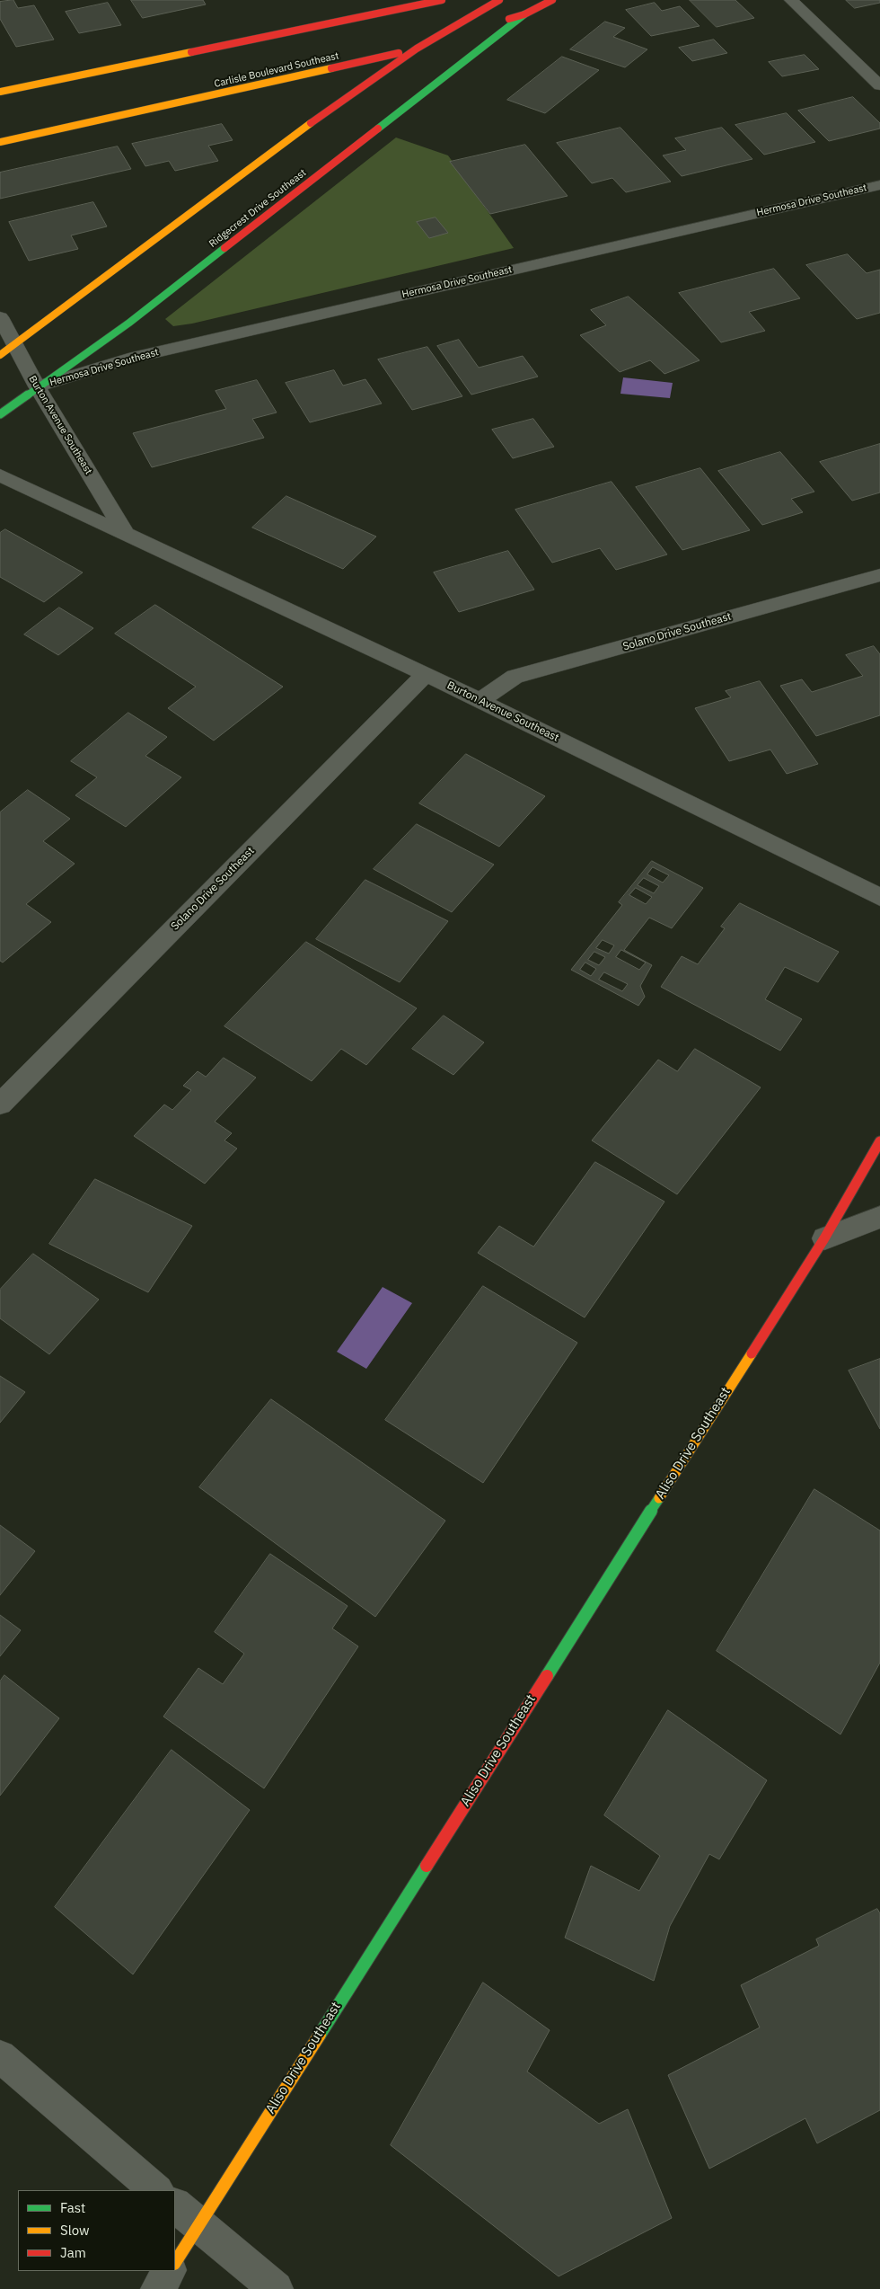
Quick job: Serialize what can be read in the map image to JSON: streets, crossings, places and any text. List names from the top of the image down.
{
  "streets": {
    "street": [
      "Carlisle Boulevard Southeast",
      "Hermosa Drive Southeast",
      "Ridgecrest Drive Southeast",
      "Burton Avenue Southeast",
      "Solano Drive Southeast",
      "Aliso Drive Southeast"
    ]
  },
  "crossings": [
    ["Hermosa Drive Southeast", "Ridgecrest Drive Southeast"],
    ["Hermosa Drive Southeast", "Burton Avenue Southeast"],
    ["Ridgecrest Drive Southeast", "Burton Avenue Southeast"],
    ["Burton Avenue Southeast", "Solano Drive Southeast"]
  ],
  "legend": ["Fast", "Slow", "Jam"]
}
